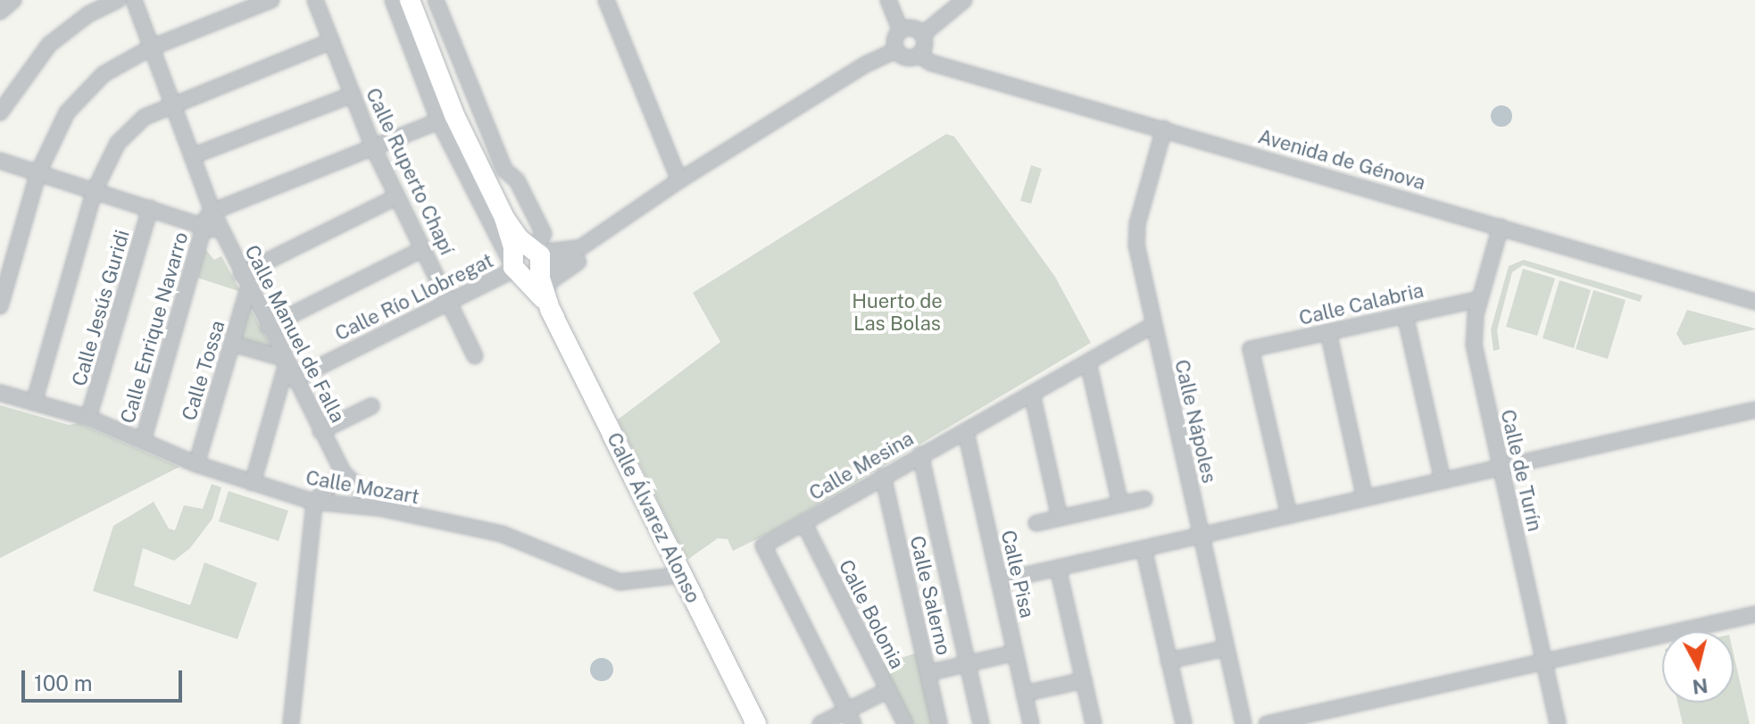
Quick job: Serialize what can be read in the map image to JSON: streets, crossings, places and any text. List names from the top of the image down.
{
  "streets": {
    "main road": ["Calle Álvarez Alonso"],
    "street": [
      "Avenida de Génova",
      "Calle Ruperto Chapí",
      "Calle Río Llobregat",
      "Calle Calabria",
      "Calle Jesús Guridi",
      "Calle Enrique Navarro",
      "Calle Manuel de Falla",
      "Calle Tossa",
      "Calle Nápoles",
      "Calle Mesina",
      "Calle de Turín",
      "Calle Mozart",
      "Calle Pisa",
      "Calle Salerno",
      "Calle Bolonia"
    ]
  },
  "crossings": [
    ["Avenida de Génova", "Calle Nápoles"],
    ["Avenida de Génova", "Calle de Turín"],
    ["Calle Ruperto Chapí", "Calle Río Llobregat"],
    ["Calle Río Llobregat", "Calle Manuel de Falla"],
    ["Calle Río Llobregat", "Calle Álvarez Alonso"],
    ["Calle Calabria", "Calle de Turín"],
    ["Calle Jesús Guridi", "Calle Mozart"],
    ["Calle Enrique Navarro", "Calle Manuel de Falla"],
    ["Calle Enrique Navarro", "Calle Mozart"],
    ["Calle Manuel de Falla", "Calle Tossa"],
    ["Calle Manuel de Falla", "Calle Mozart"],
    ["Calle Tossa", "Calle Mozart"],
    ["Calle Nápoles", "Calle Mesina"],
    ["Calle Mesina", "Calle Pisa"],
    ["Calle Mesina", "Calle Salerno"],
    ["Calle Mesina", "Calle Bolonia"],
    ["Calle Mozart", "Calle Álvarez Alonso"]
  ],
  "parks": ["Huerto de Las Bolas"],
  "scale_bar": "100 m",
  "north": "bottom"
}
